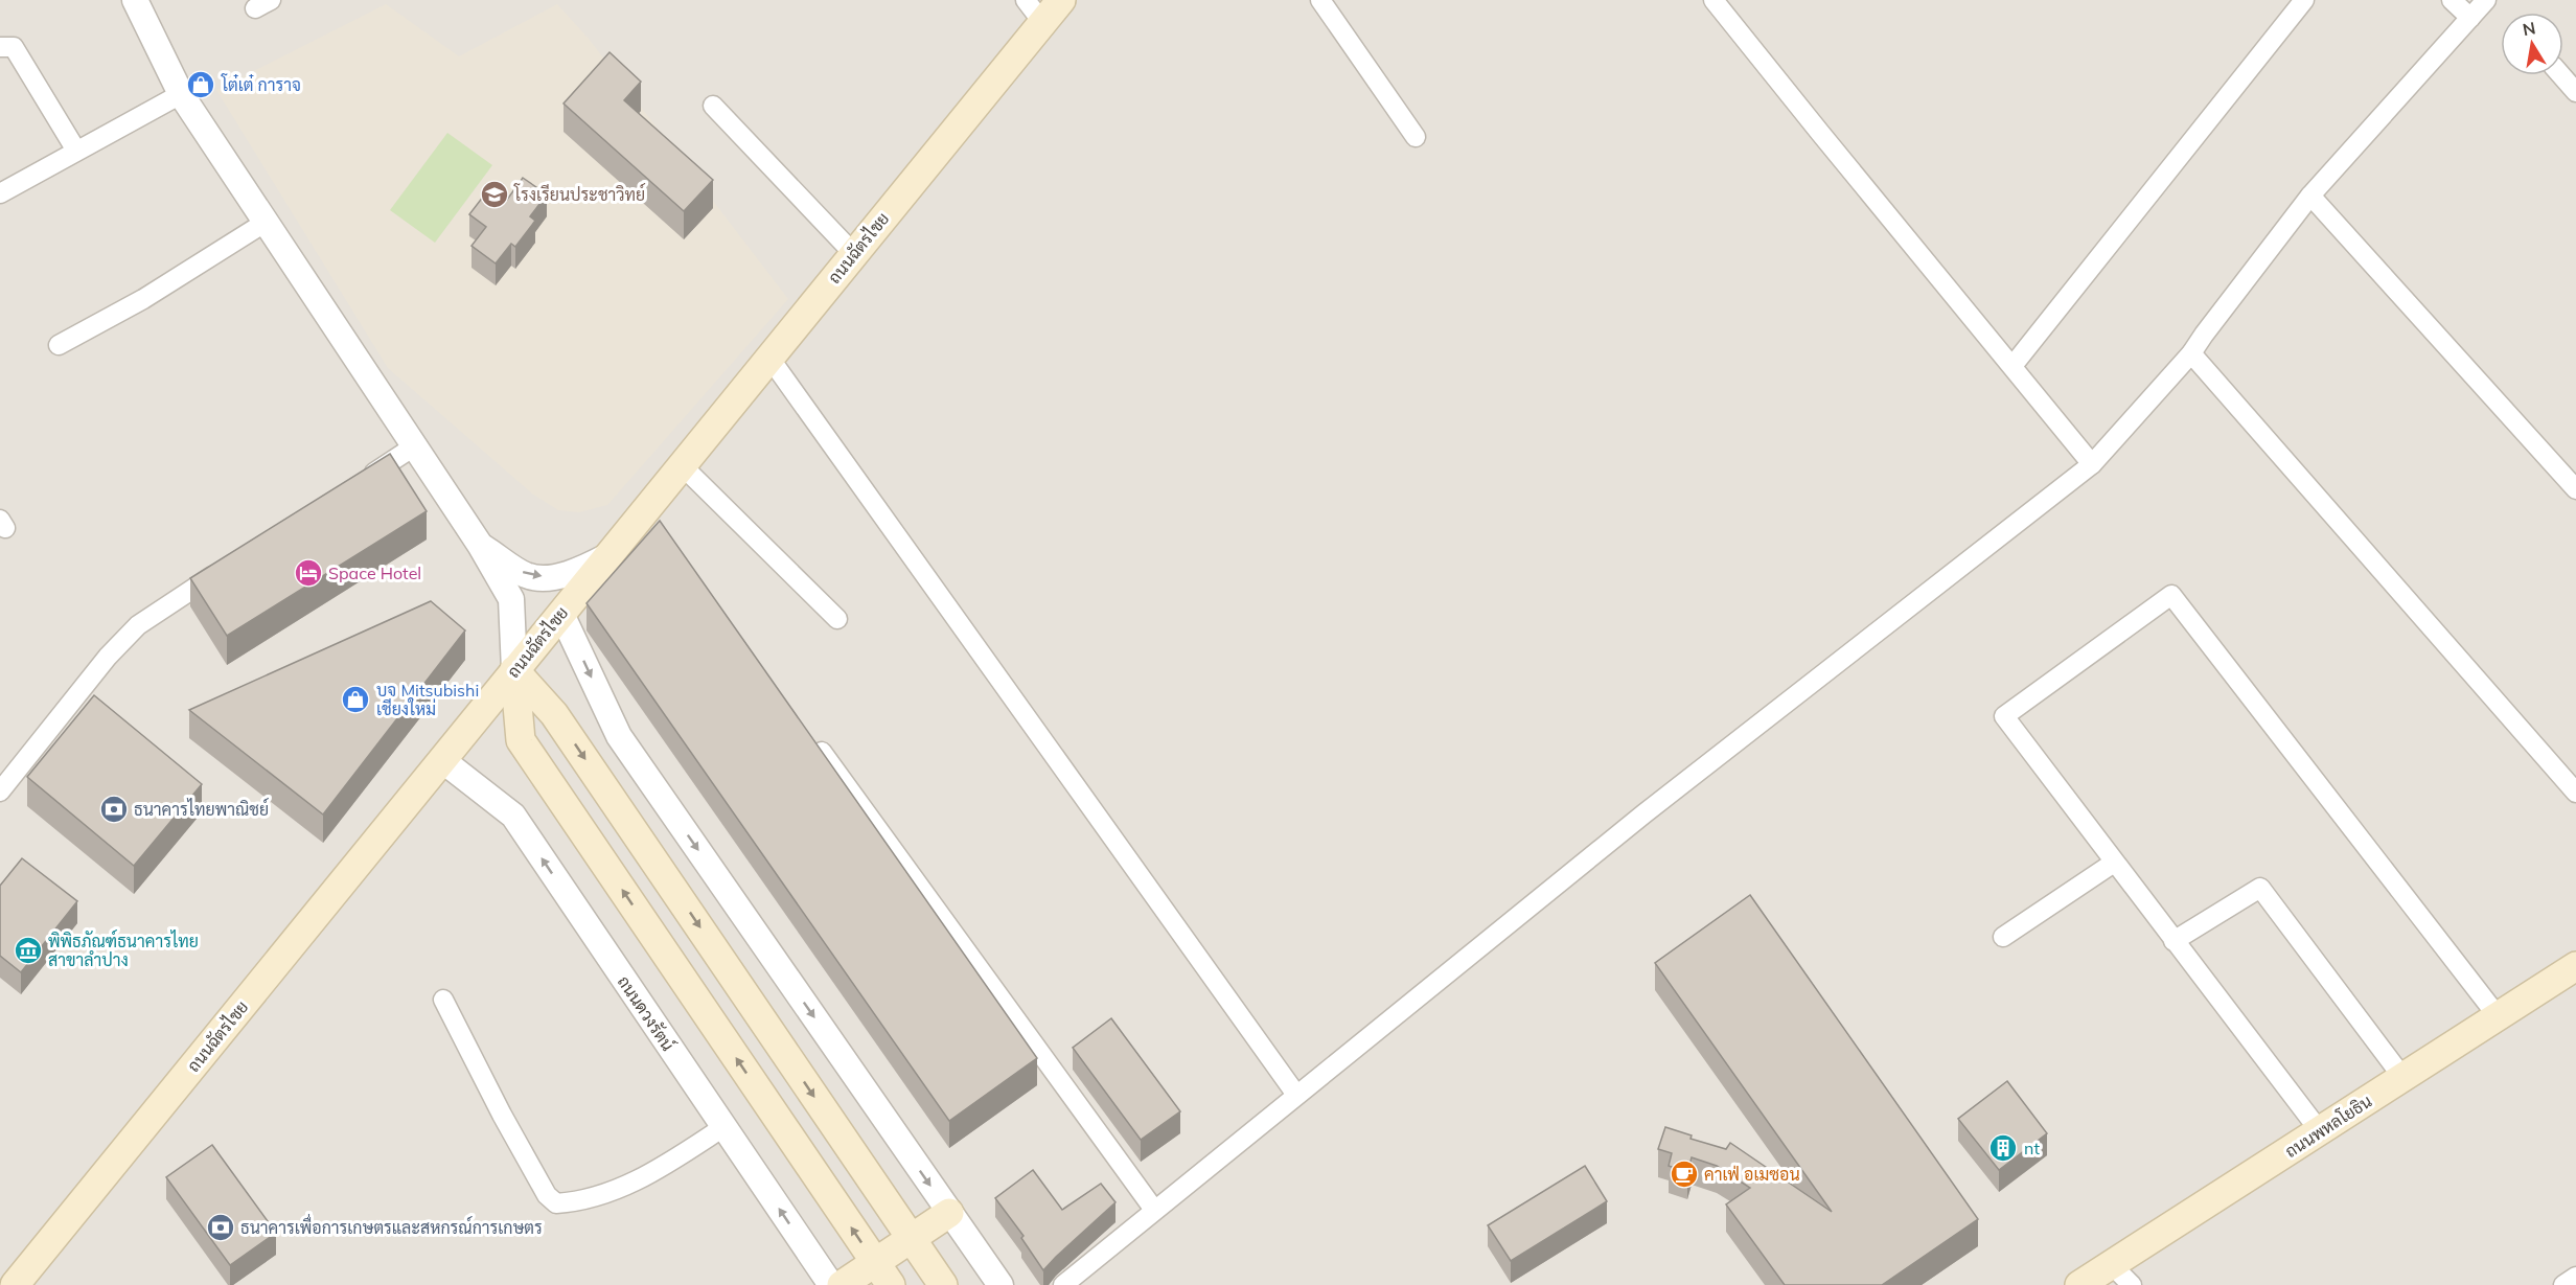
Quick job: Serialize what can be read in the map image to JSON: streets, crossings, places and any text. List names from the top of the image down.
{
  "streets": {
    "main road": ["ถนนฉัตรไชย", "ถนนพหลโยธิน"],
    "street": ["ถนนดวงรัตน์"]
  },
  "crossings": [
    ["ถนนฉัตรไชย", "ถนนดวงรัตน์"]
  ],
  "places": {
    "shop": ["โต๋เต๋ การาจ", "บจ Mitsubishi เชียงใหม่"],
    "school or university": ["โรงเรียนประชาวิทย์"],
    "hotel": ["Space Hotel"],
    "bank": ["ธนาคารไทยพาณิชย์", "ธนาคารเพื่อการเกษตรและสหกรณ์การเกษตร"],
    "museum": ["พิพิธภัณฑ์ธนาคารไทย สาขาลำปาง"],
    "building": ["nt"],
    "cafe": ["คาเฟ่ อเมซอน"]
  },
  "north": "top"
}
